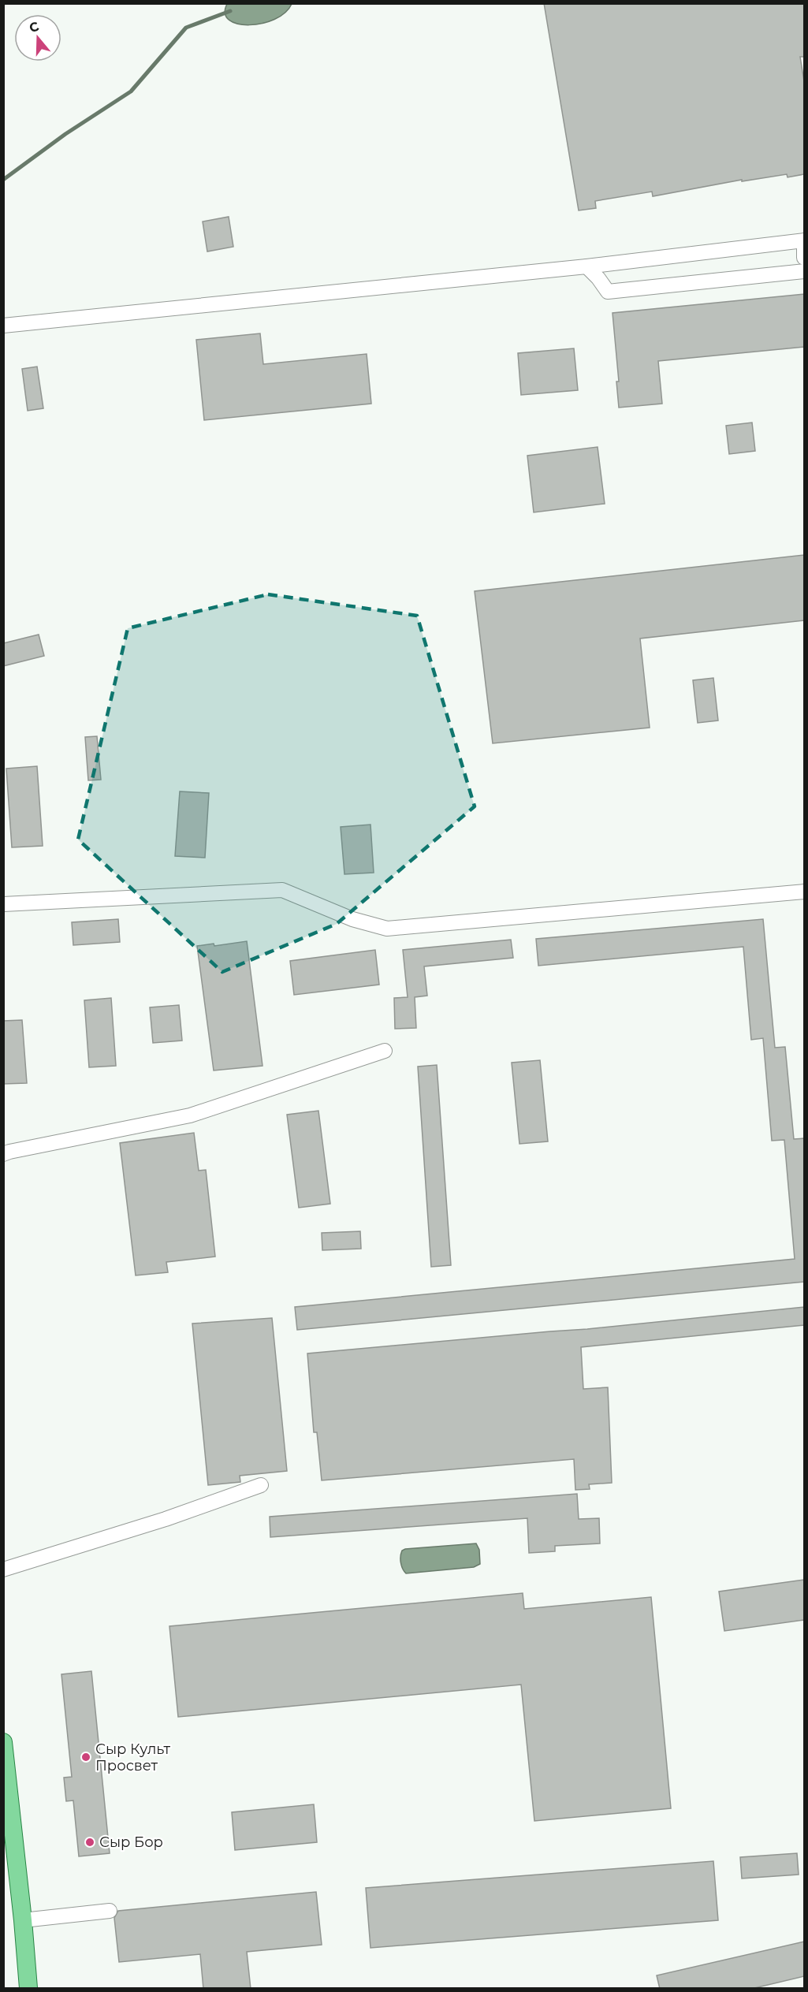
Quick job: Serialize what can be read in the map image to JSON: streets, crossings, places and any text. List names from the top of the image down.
{
  "places": ["Сыр Культ Просвет", "Сыр Бор"],
  "north": "top"
}
